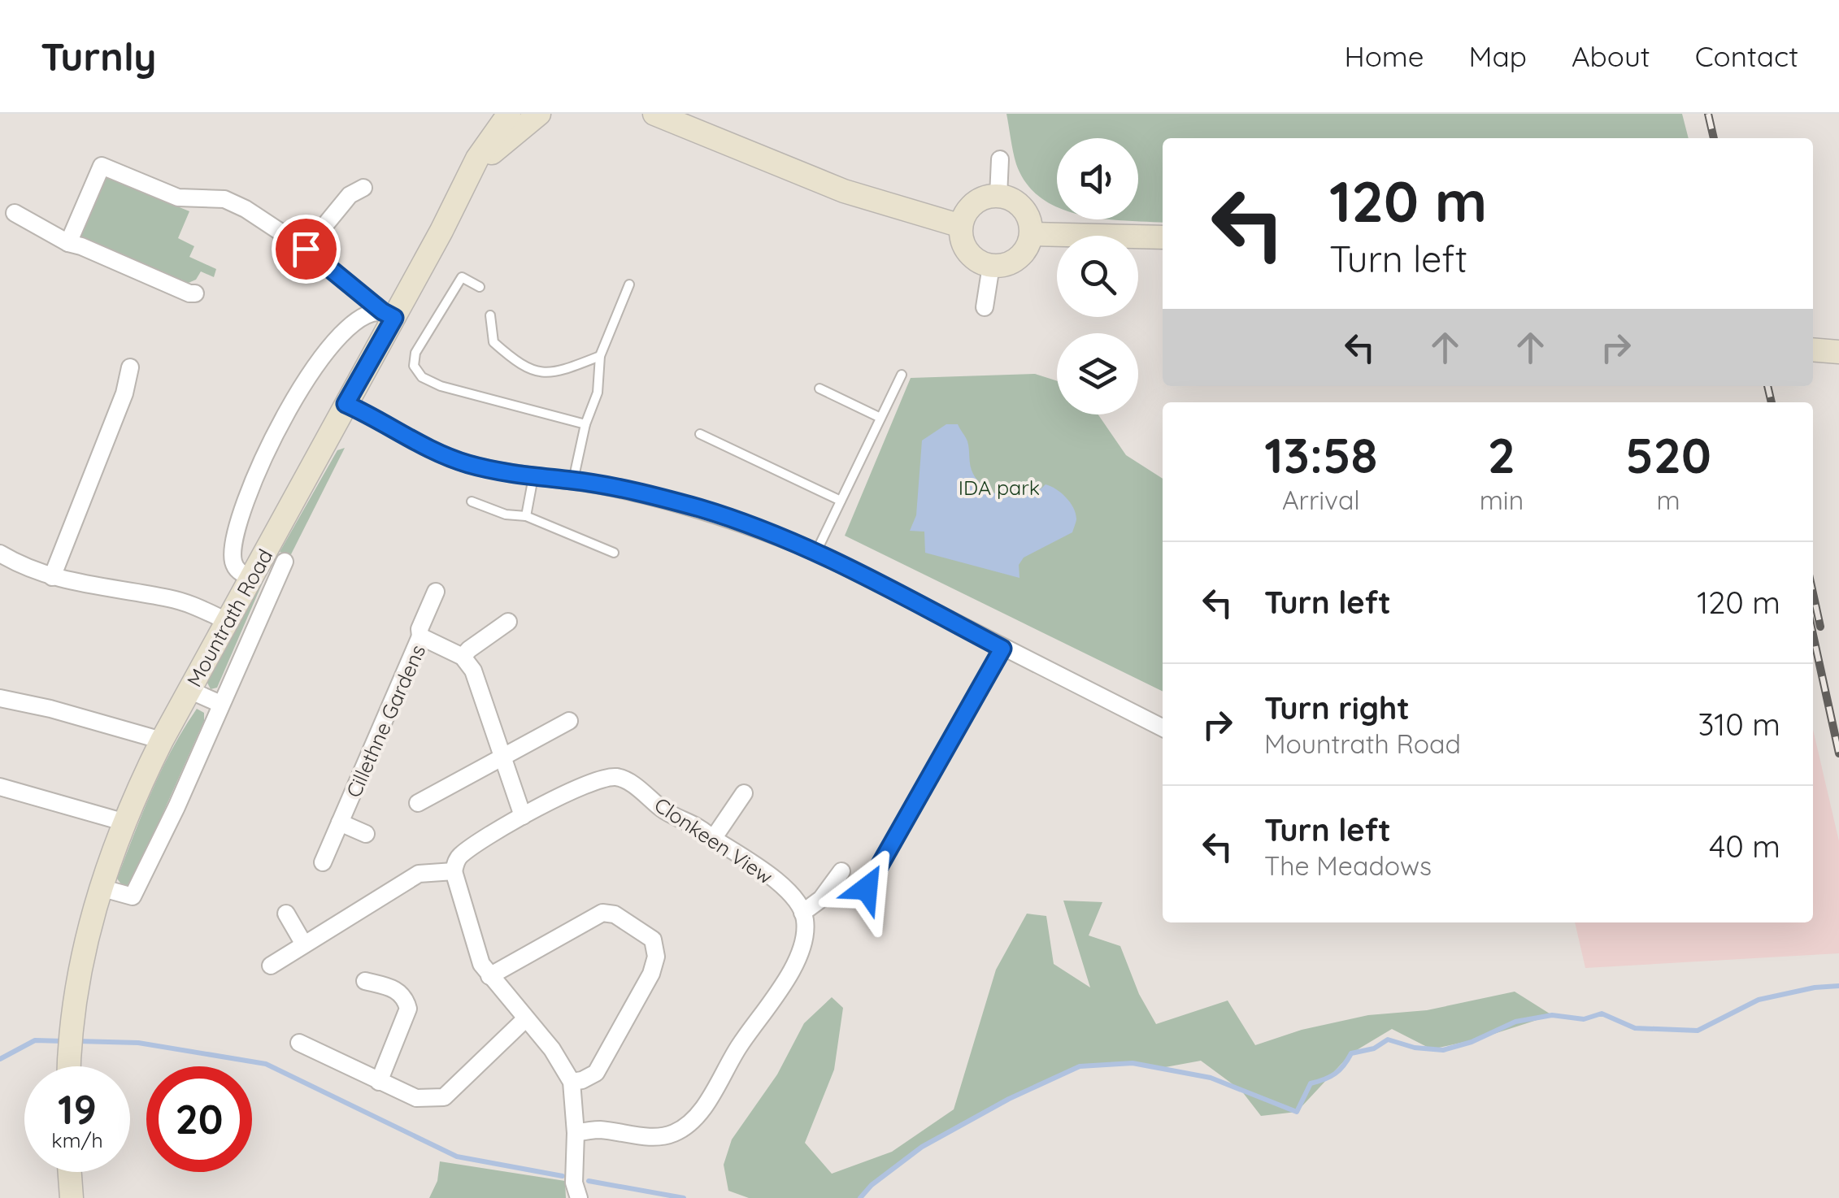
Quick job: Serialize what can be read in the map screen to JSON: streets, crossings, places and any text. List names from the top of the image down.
{
  "streets": {
    "main road": ["Mountrath Road"],
    "street": ["Cillethne Gardens", "Clonkeen View"]
  },
  "parks": ["IDA park"],
  "page": {
    "header": "Turnly",
    "nav": [
      "Home",
      "Map",
      "About",
      "Contact"
    ],
    "turn": ["120 m", "Turn left"],
    "eta": [
      "13:58",
      "Arrival",
      "2",
      "min",
      "520",
      "m"
    ],
    "list": [
      {
        "name": "Turn left",
        "value": "120 m"
      },
      {
        "name": "Turn right",
        "note": "Mountrath Road",
        "value": "310 m"
      },
      {
        "name": "Turn left",
        "note": "The Meadows",
        "value": "40 m"
      }
    ],
    "speed": "19 km/h",
    "limit": "20"
  }
}
